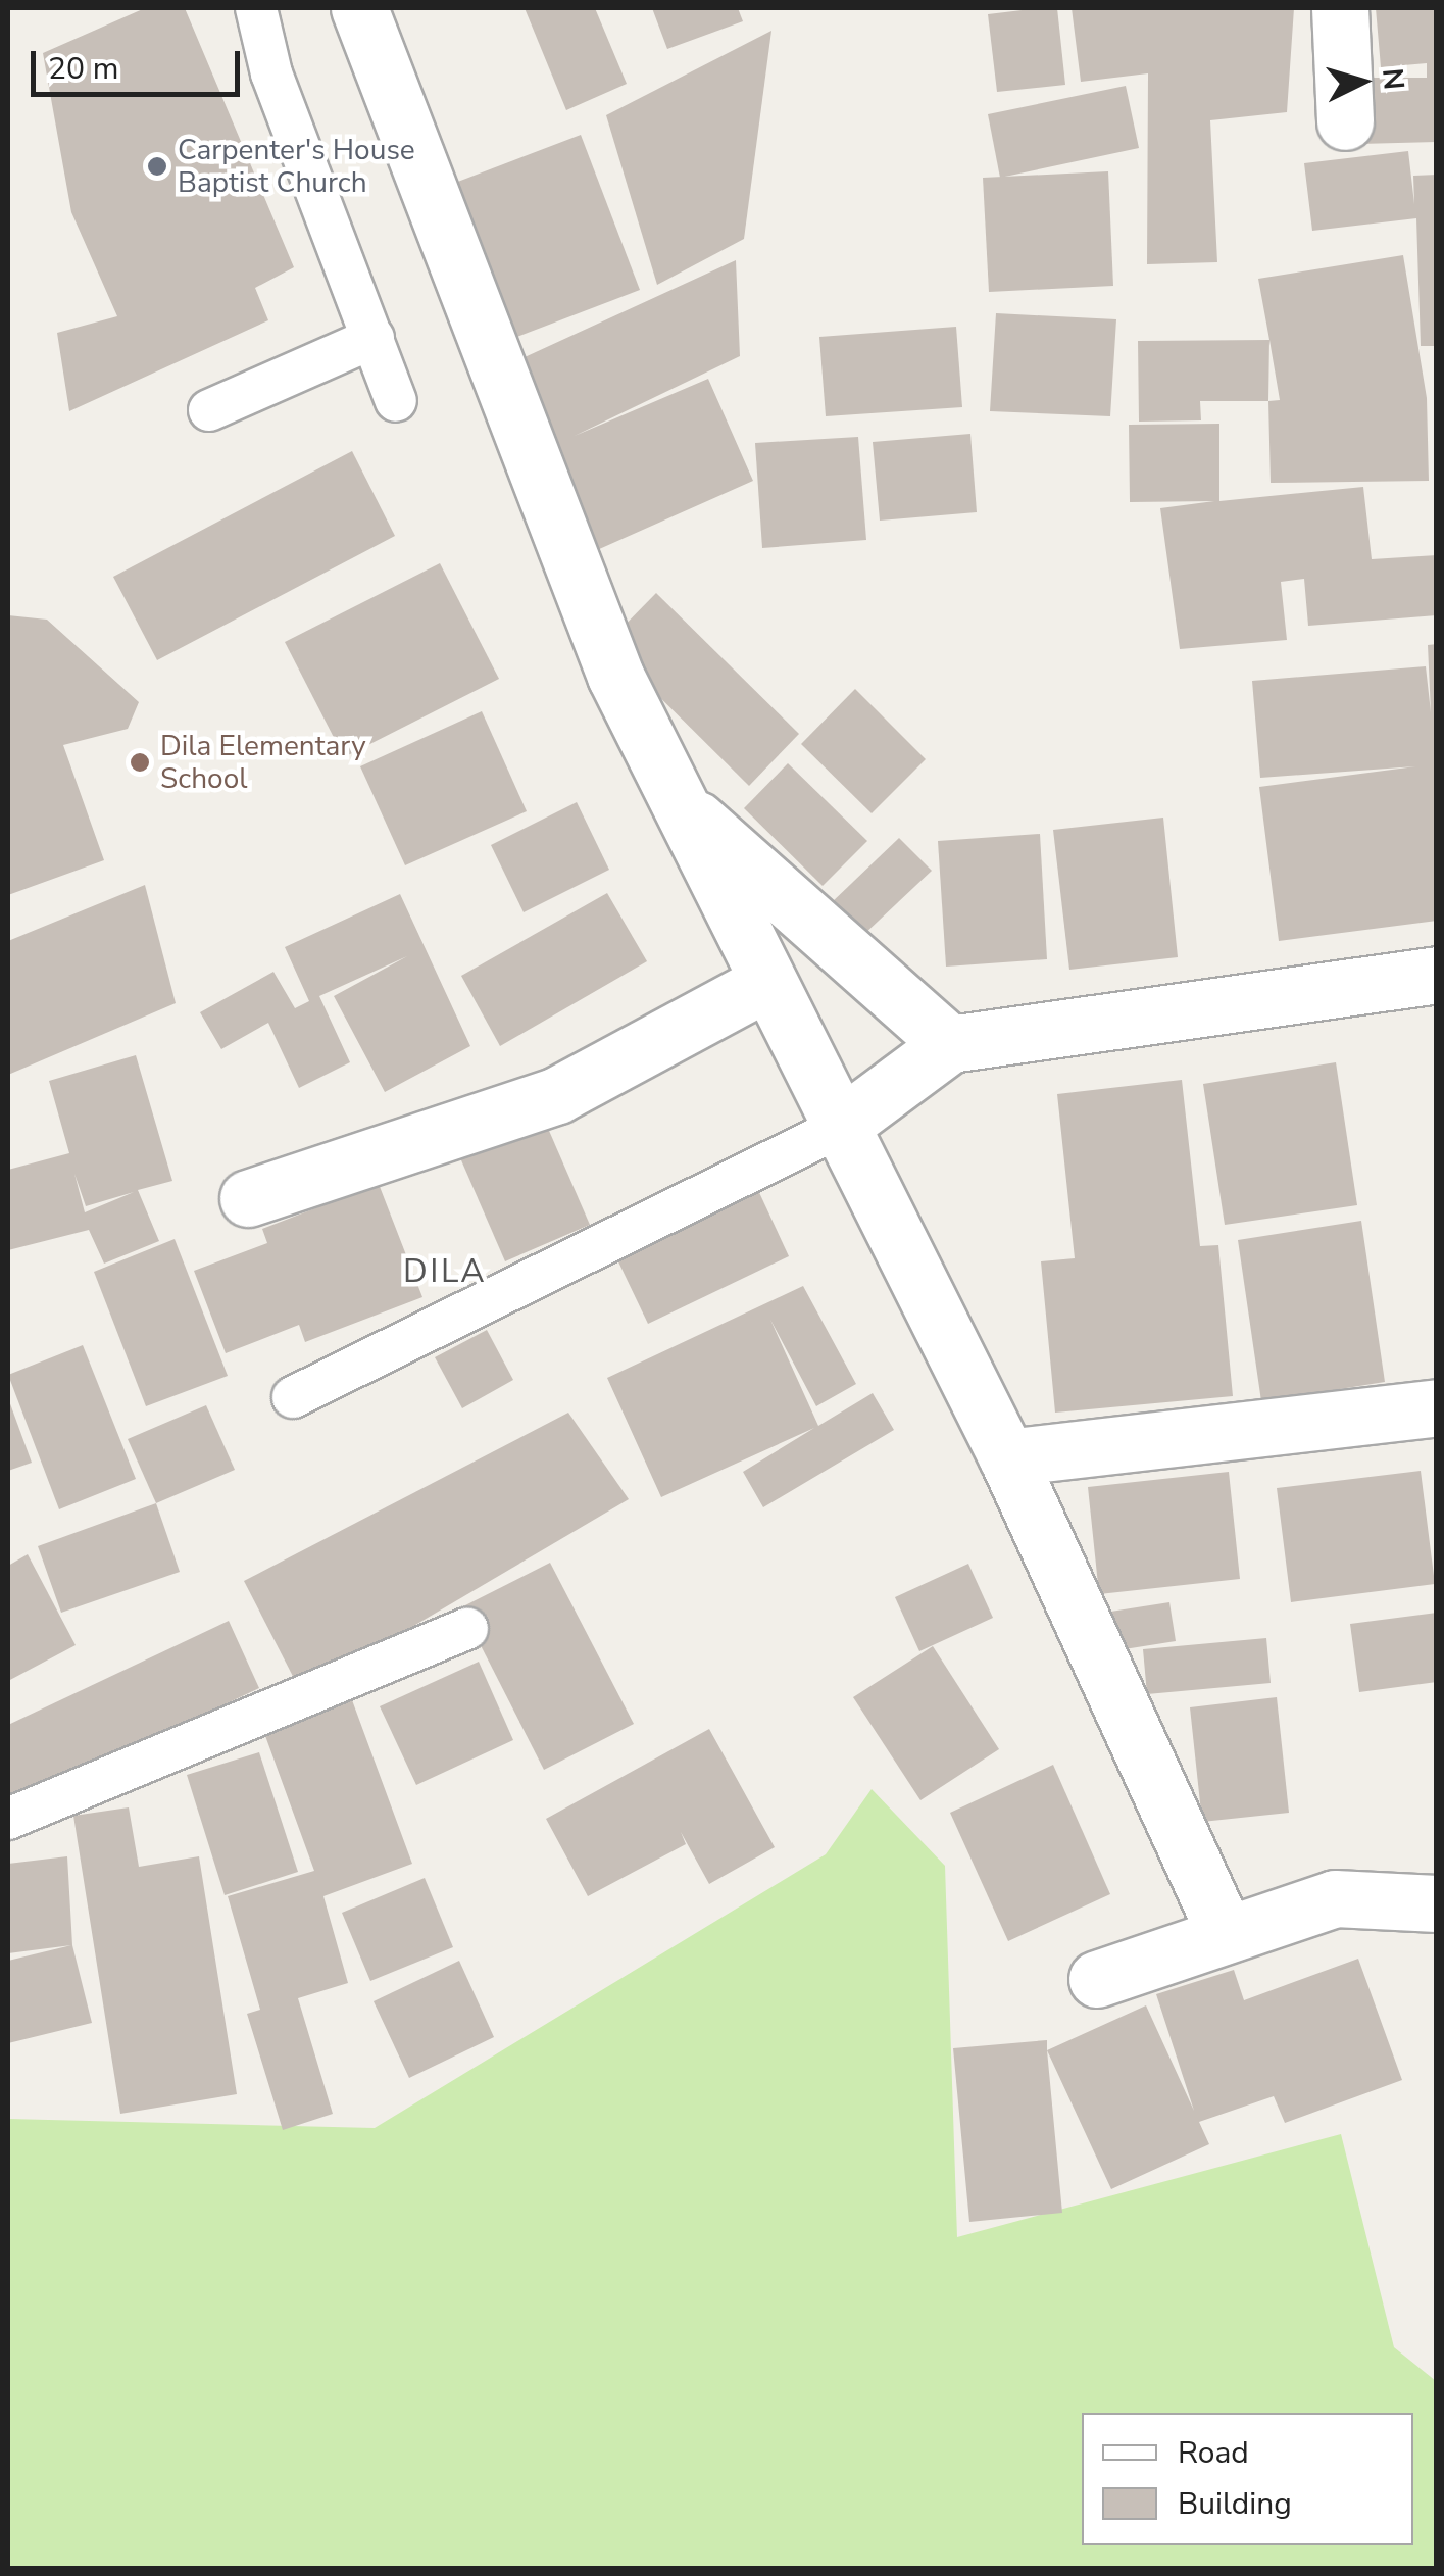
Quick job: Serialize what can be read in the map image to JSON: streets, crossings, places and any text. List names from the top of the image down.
{
  "districts": ["DILA"],
  "places": ["Carpenter's House Baptist Church", "Dila Elementary School"],
  "legend": ["Road", "Building"],
  "scale_bar": "20 m",
  "north": "right"
}
